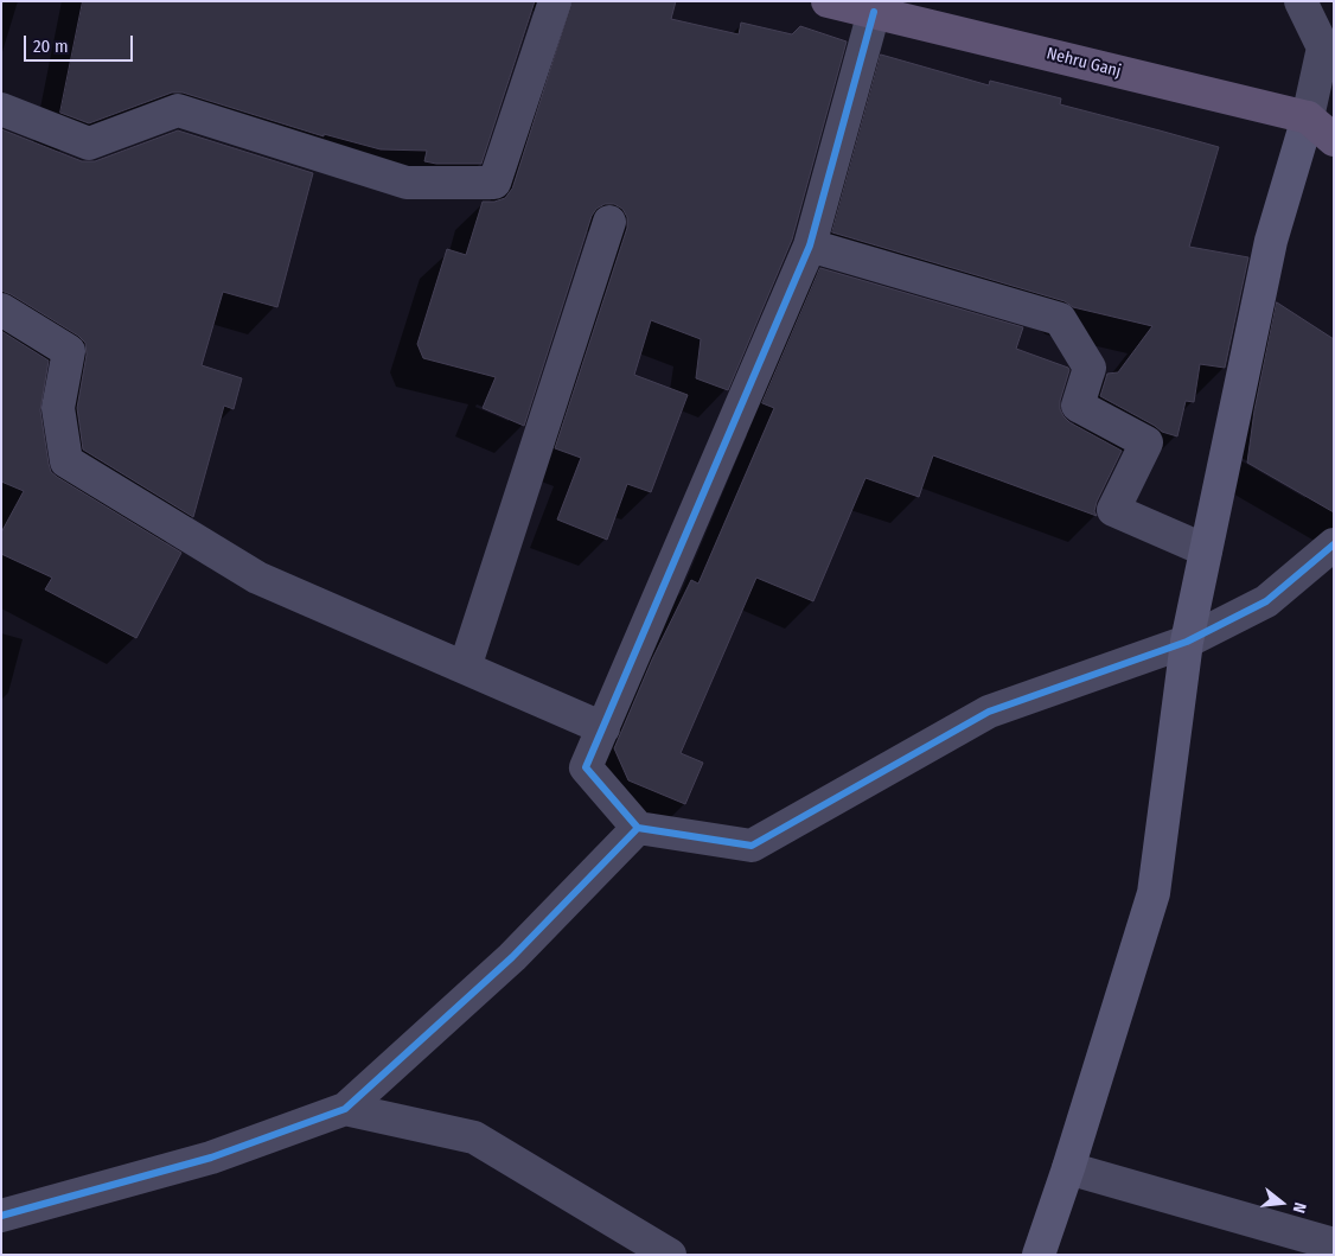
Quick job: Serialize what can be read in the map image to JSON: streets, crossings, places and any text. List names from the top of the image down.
{
  "streets": {
    "main road": ["Nehru Ganj"]
  },
  "scale_bar": "20 m",
  "north": "right"
}
